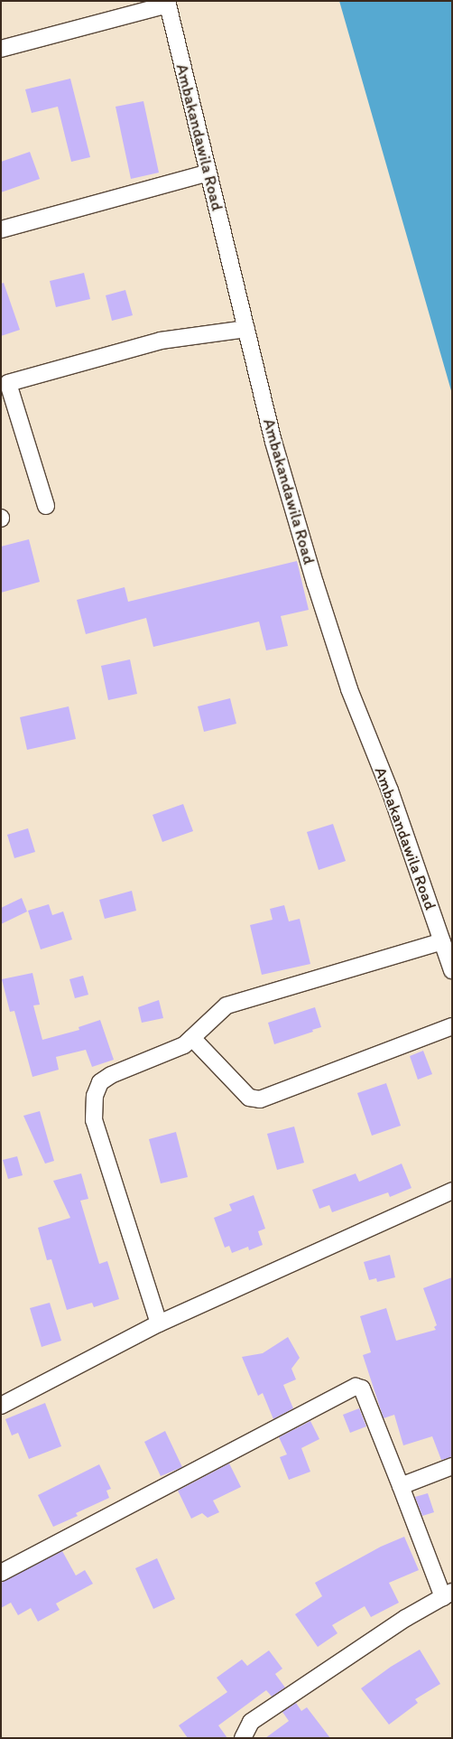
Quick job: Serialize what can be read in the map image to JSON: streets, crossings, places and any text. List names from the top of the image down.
{
  "streets": {
    "street": ["Ambakandawila Road"]
  }
}
